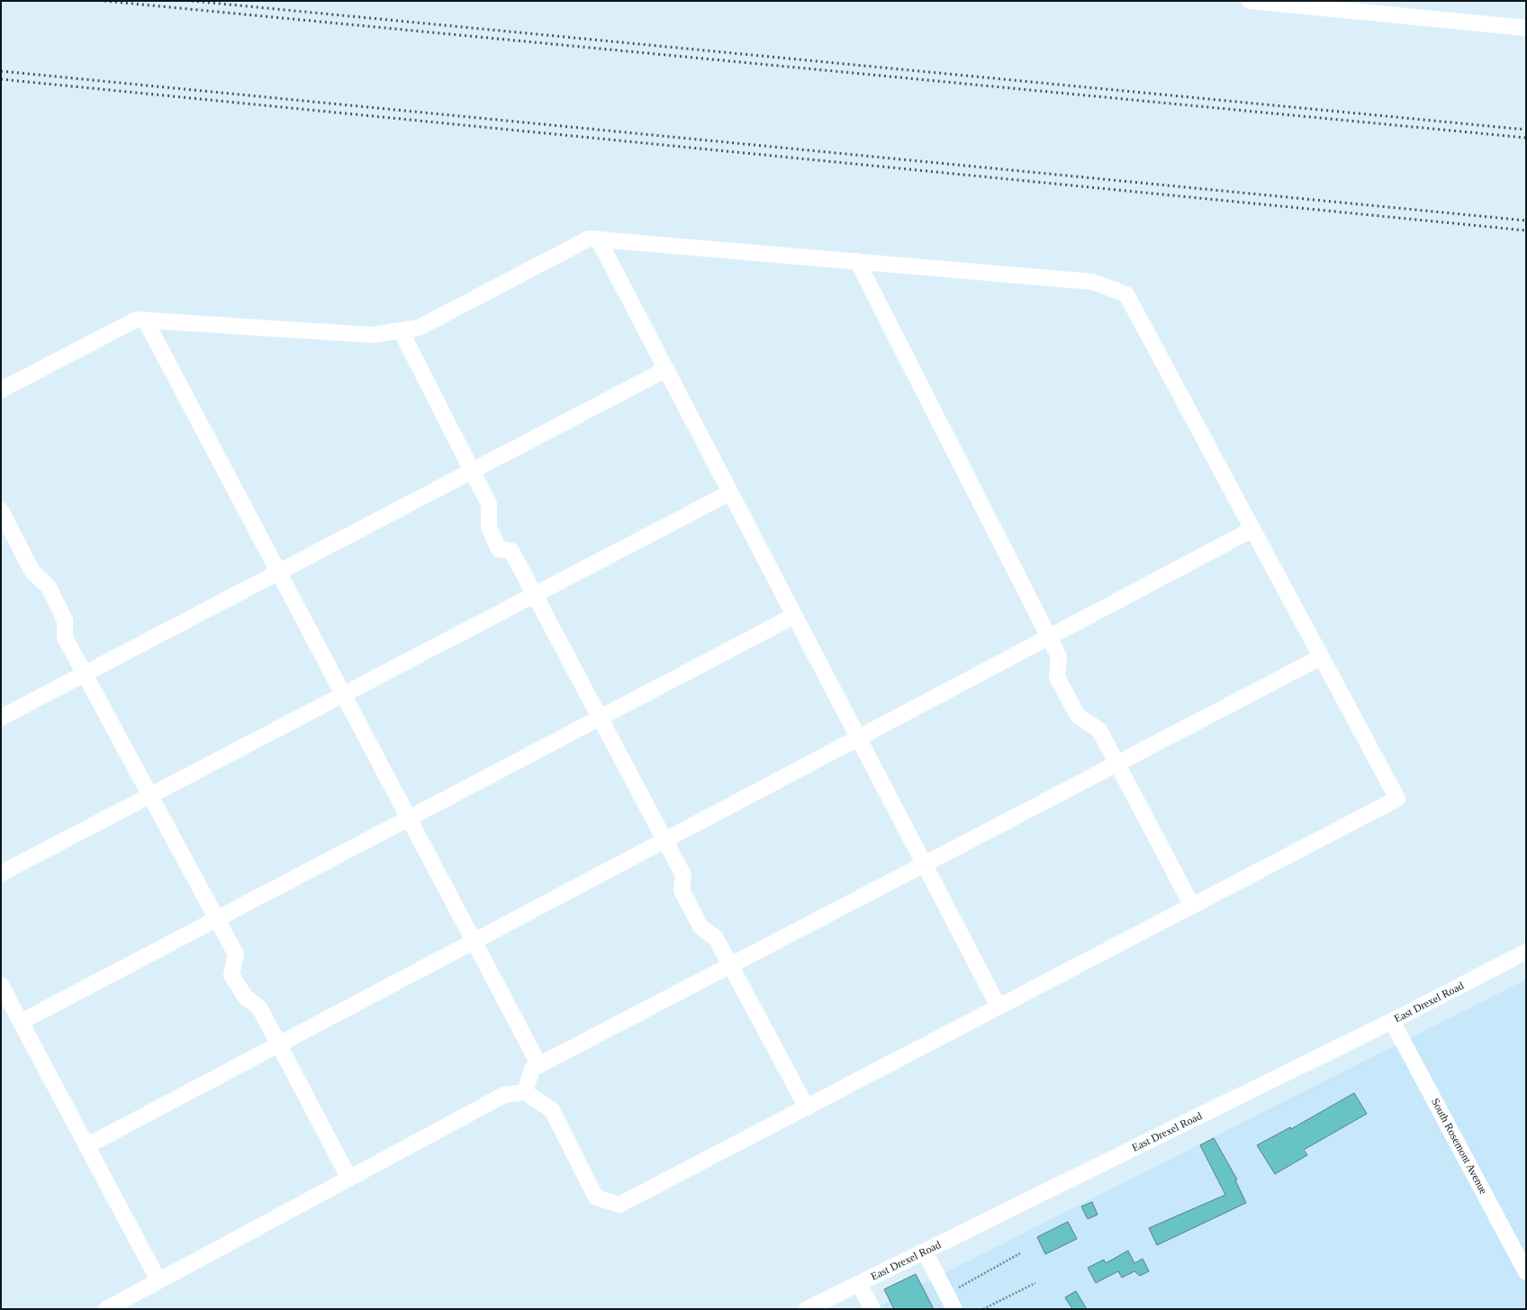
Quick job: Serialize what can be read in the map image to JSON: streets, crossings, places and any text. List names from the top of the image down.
{
  "streets": {
    "street": ["East Drexel Road", "South Rosemont Avenue"]
  },
  "crossings": [
    ["East Drexel Road", "South Rosemont Avenue"]
  ]
}
